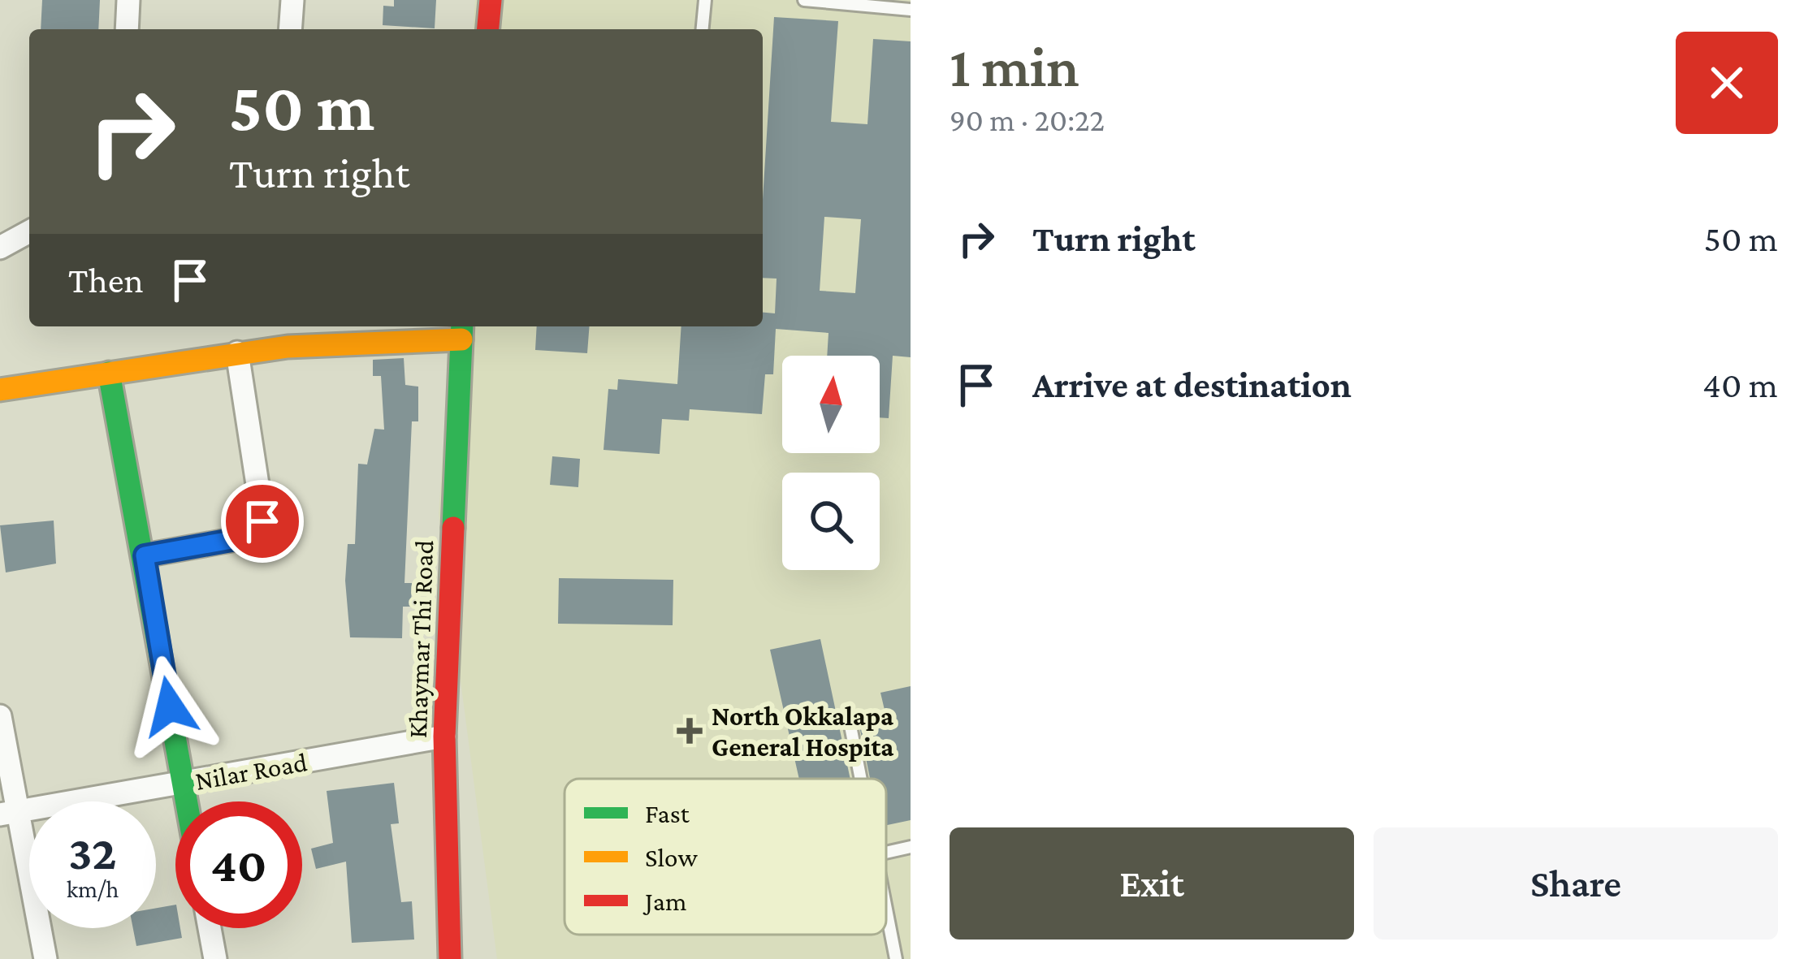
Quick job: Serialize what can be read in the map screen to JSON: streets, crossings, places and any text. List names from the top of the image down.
{
  "streets": {
    "street": ["Khaymar Thi Road", "Nilar Road"]
  },
  "crossings": [
    ["Khaymar Thi Road", "Nilar Road"]
  ],
  "places": {
    "health": ["North Okkalapa General Hospita"]
  },
  "legend": ["Fast", "Slow", "Jam"],
  "north": "top",
  "page": {
    "heading": ["1 min", "90 m · 20:22"],
    "turn": ["50 m", "Turn right"],
    "list": [
      {
        "name": "Turn right",
        "value": "50 m"
      },
      {
        "name": "Arrive at destination",
        "value": "40 m"
      }
    ],
    "then": "Then",
    "speed": "32 km/h",
    "limit": "40",
    "buttons": ["Exit", "Share"]
  }
}
